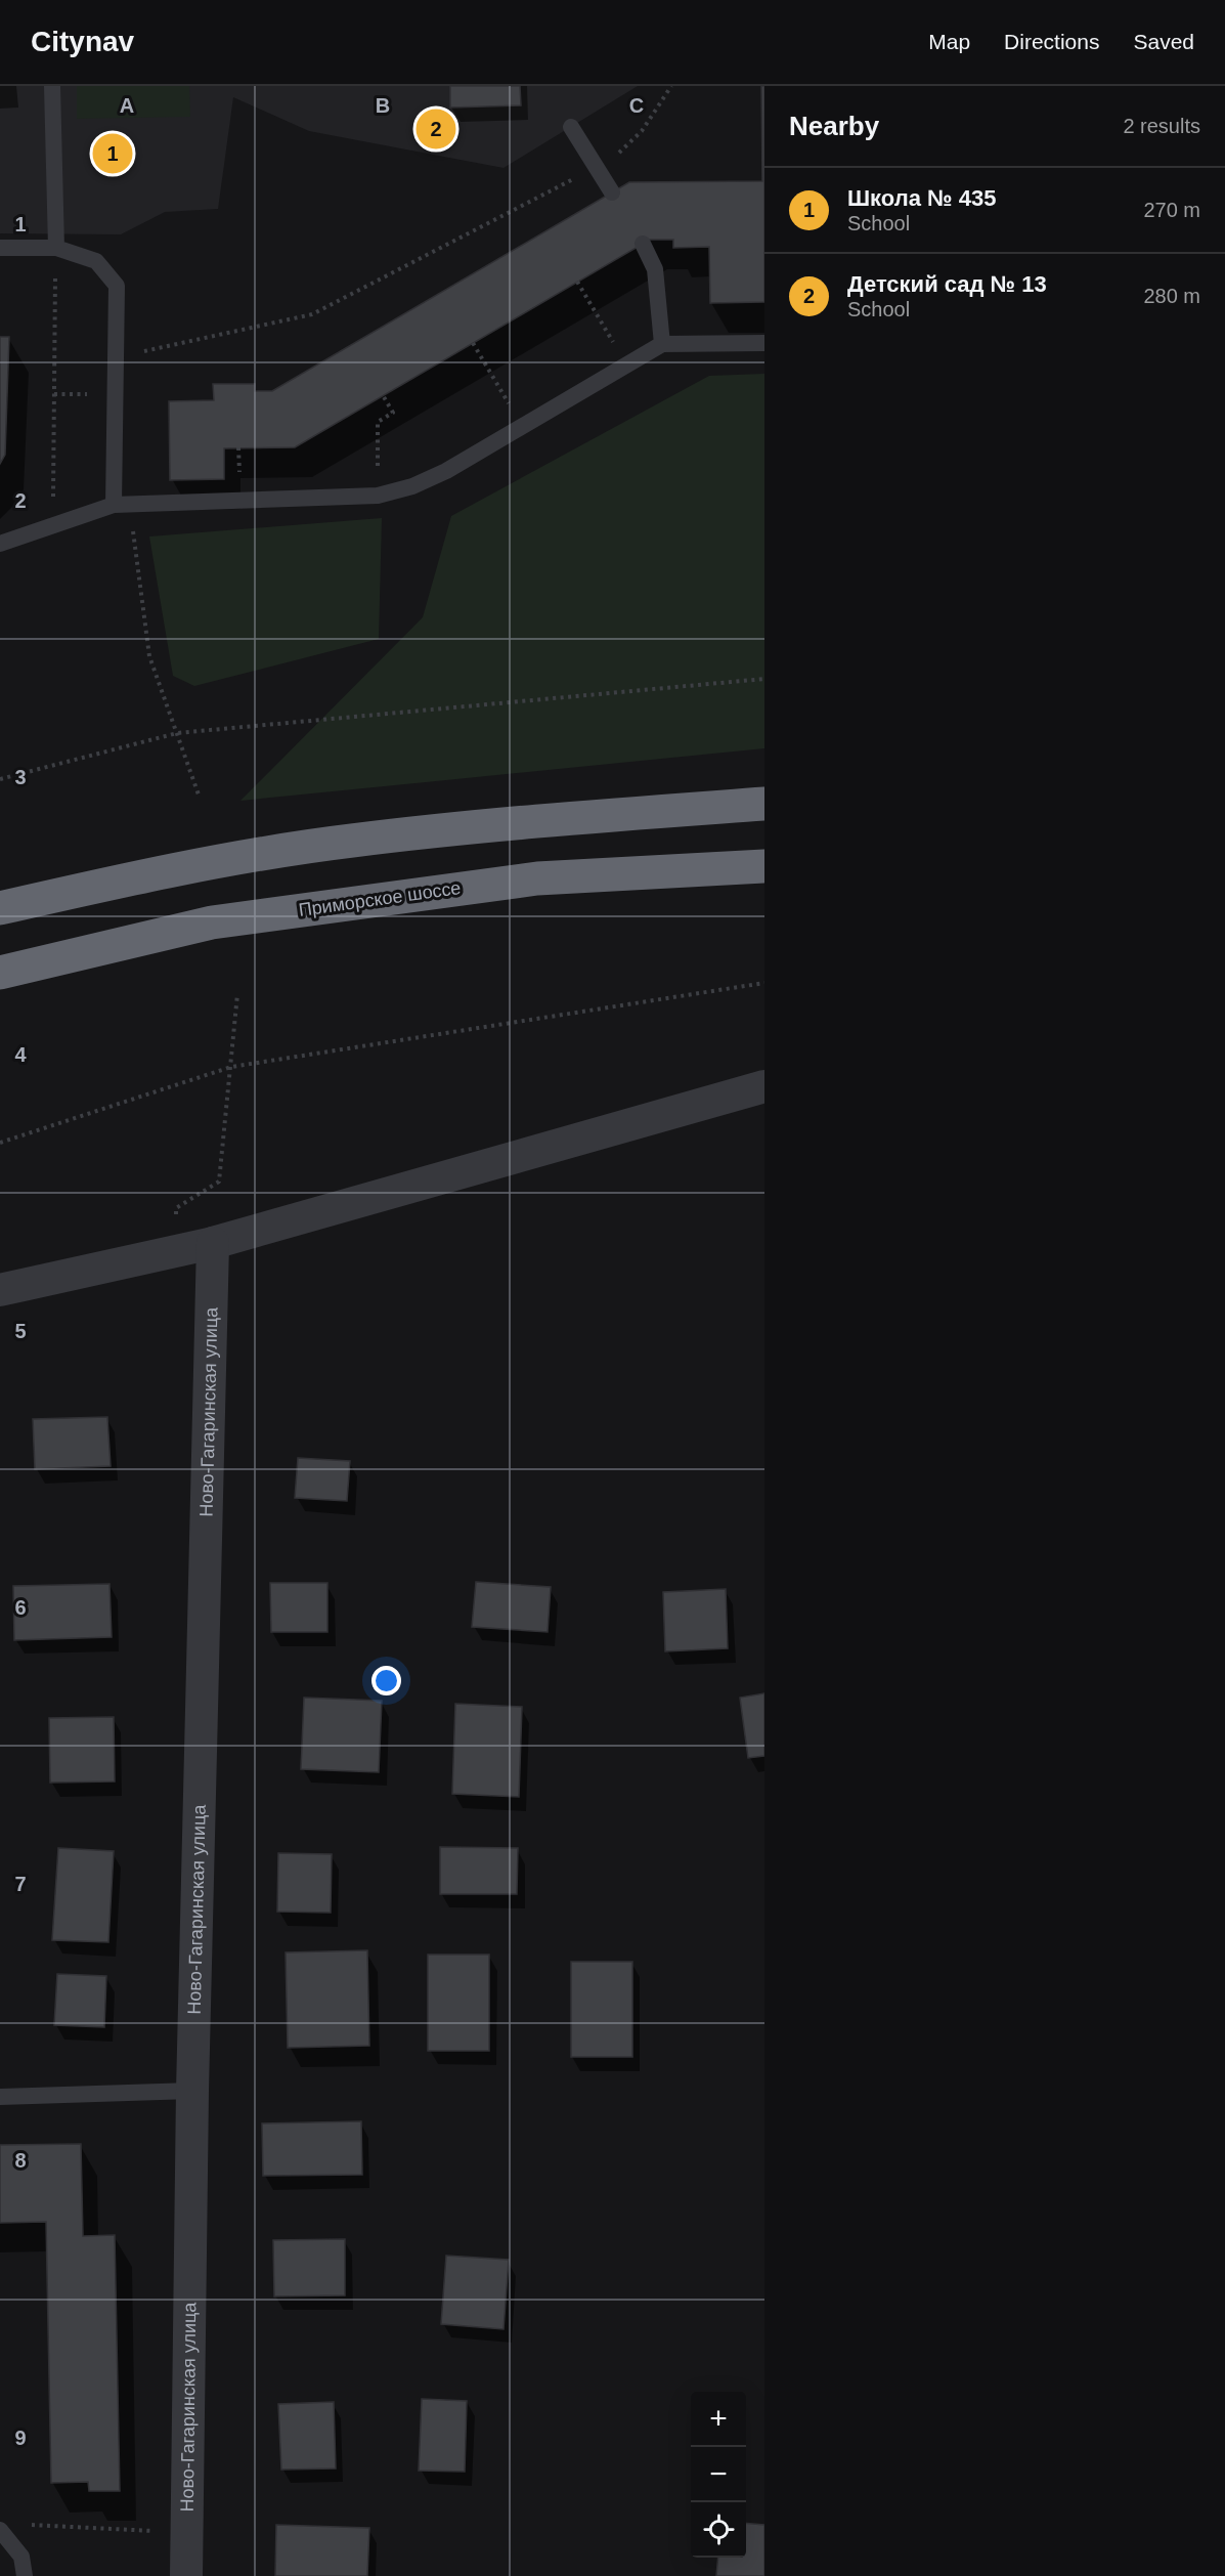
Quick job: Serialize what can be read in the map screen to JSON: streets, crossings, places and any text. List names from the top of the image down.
{
  "streets": {
    "highway": ["Приморское шоссе"],
    "street": ["Ново-Гагаринская улица"]
  },
  "page": {
    "header": "Citynav",
    "nav": ["Map", "Directions", "Saved"],
    "heading": ["Nearby", "2 results"],
    "pins": ["2", "1"],
    "list": [
      {
        "mark": "1",
        "name": "Школа № 435",
        "note": "School",
        "value": "270 m"
      },
      {
        "mark": "2",
        "name": "Детский сад № 13",
        "note": "School",
        "value": "280 m"
      }
    ],
    "map_buttons": ["+", "−"]
  },
  "grid": {
    "columns": ["A", "B", "C"],
    "rows": [
      "1",
      "2",
      "3",
      "4",
      "5",
      "6",
      "7",
      "8",
      "9"
    ]
  }
}
